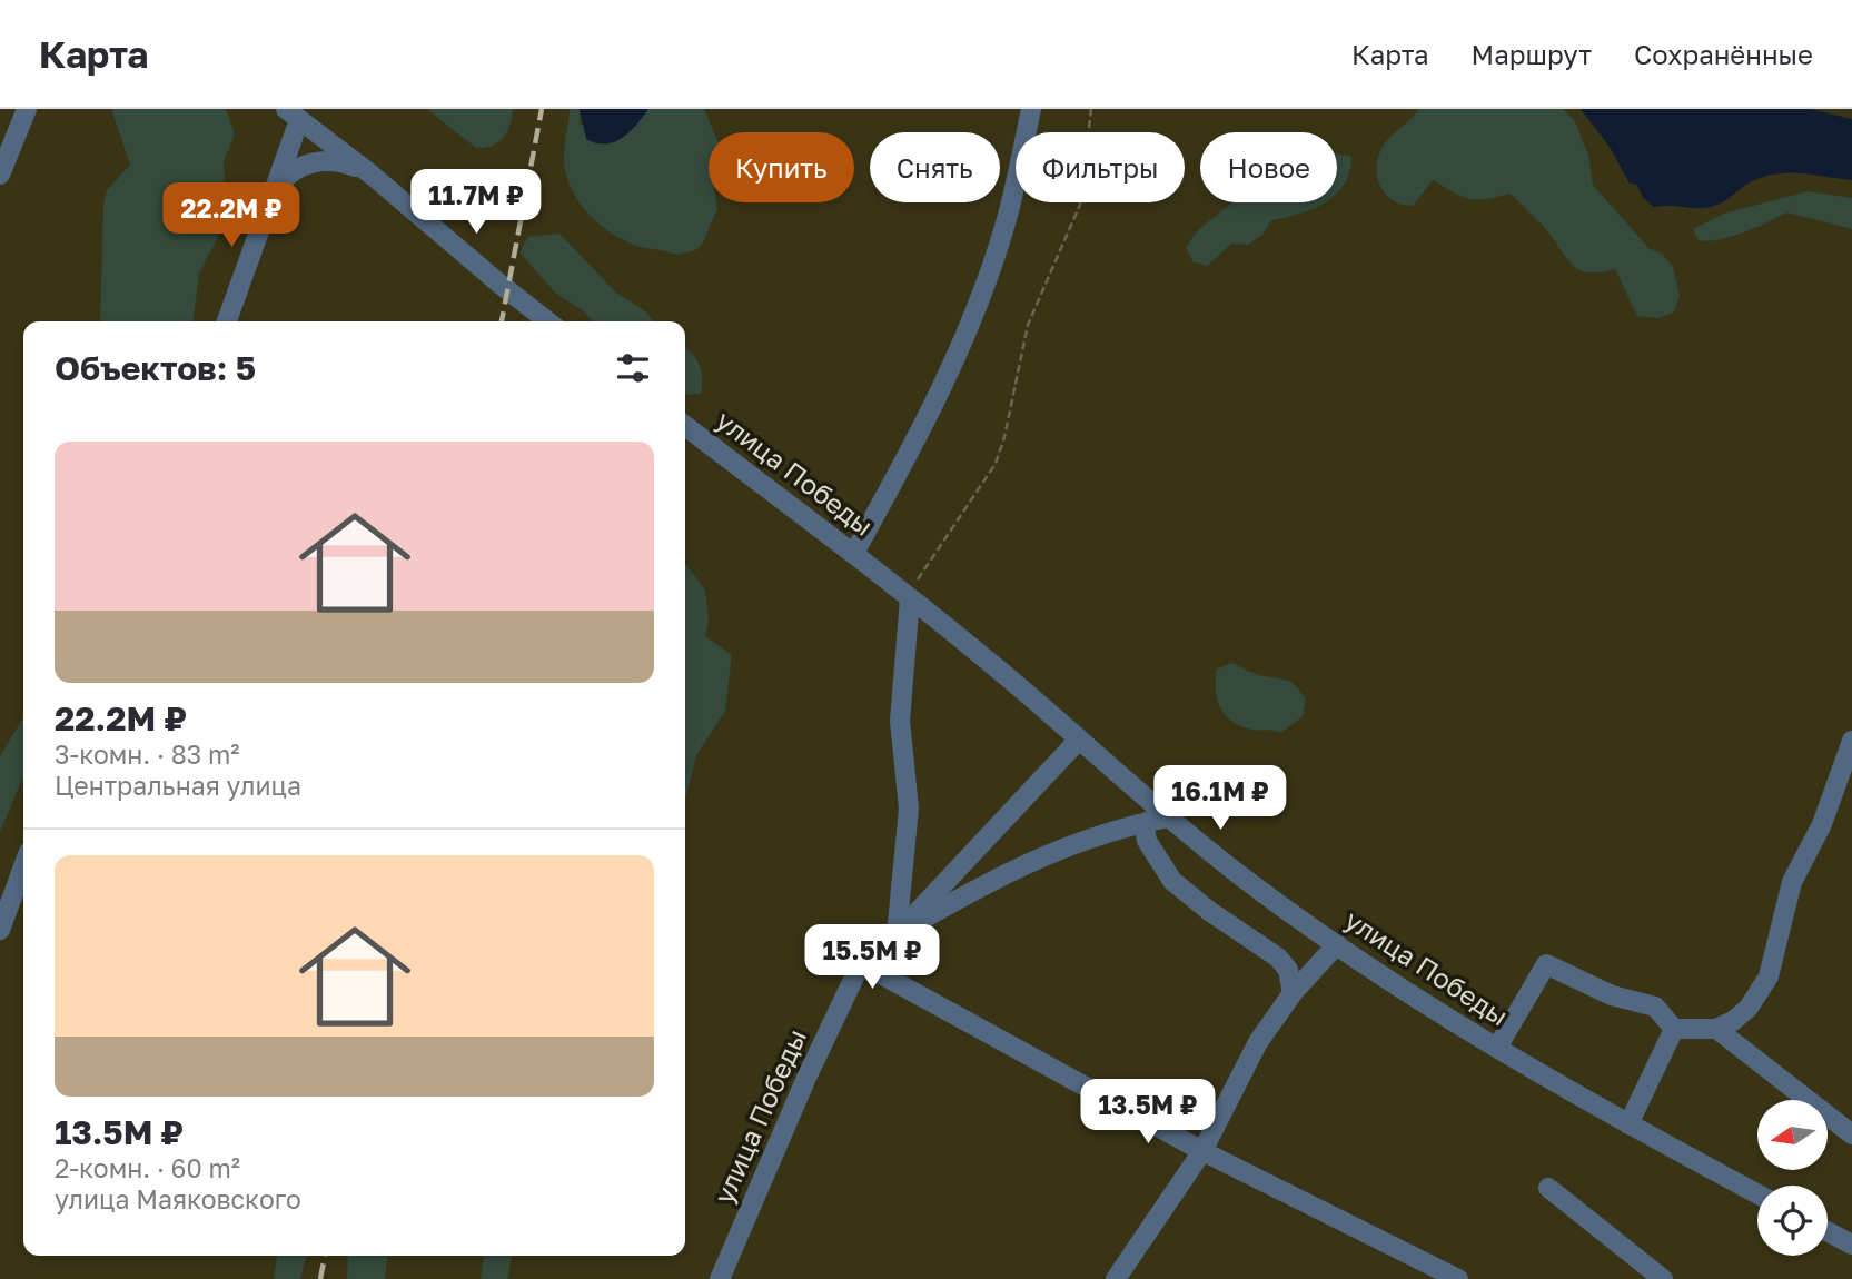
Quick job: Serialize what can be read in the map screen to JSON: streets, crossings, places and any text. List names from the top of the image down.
{
  "streets": {
    "street": ["улица Победы"]
  },
  "north": "left",
  "page": {
    "header": "Карта",
    "nav": ["Карта", "Маршрут", "Сохранённые"],
    "chip": [
      "Купить",
      "Снять",
      "Фильтры",
      "Новое"
    ],
    "price": [
      "11.7M ₽",
      "22.2M ₽",
      "16.1M ₽",
      "15.5M ₽",
      "13.5M ₽"
    ],
    "heading": "Объектов: 5",
    "list": [
      {
        "name": "22.2M ₽",
        "note": "3-комн. · 83 m² · Центральная улица"
      },
      {
        "name": "13.5M ₽",
        "note": "2-комн. · 60 m² · улица Маяковского"
      }
    ]
  }
}
